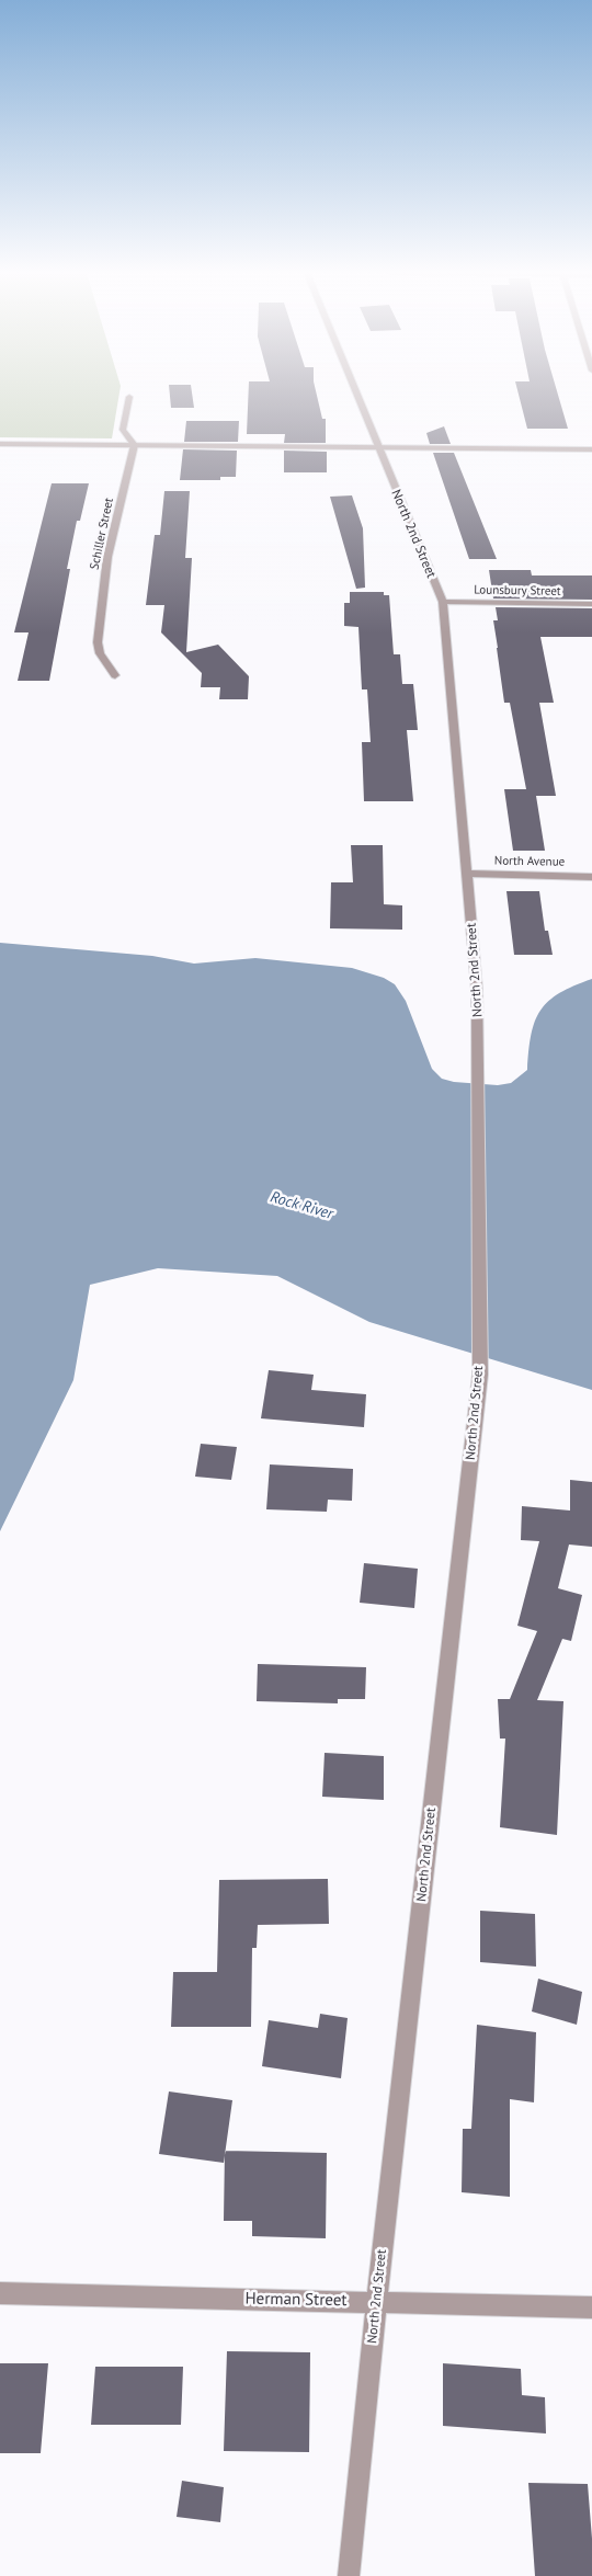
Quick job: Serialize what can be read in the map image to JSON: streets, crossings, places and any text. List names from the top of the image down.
{
  "streets": {
    "street": [
      "Schiller Street",
      "North 2nd Street",
      "Lounsbury Street",
      "North Avenue",
      "Herman Street"
    ]
  },
  "crossings": [
    ["North 2nd Street", "Lounsbury Street"],
    ["North 2nd Street", "North Avenue"],
    ["North 2nd Street", "Herman Street"]
  ],
  "water": ["Rock River"]
}
